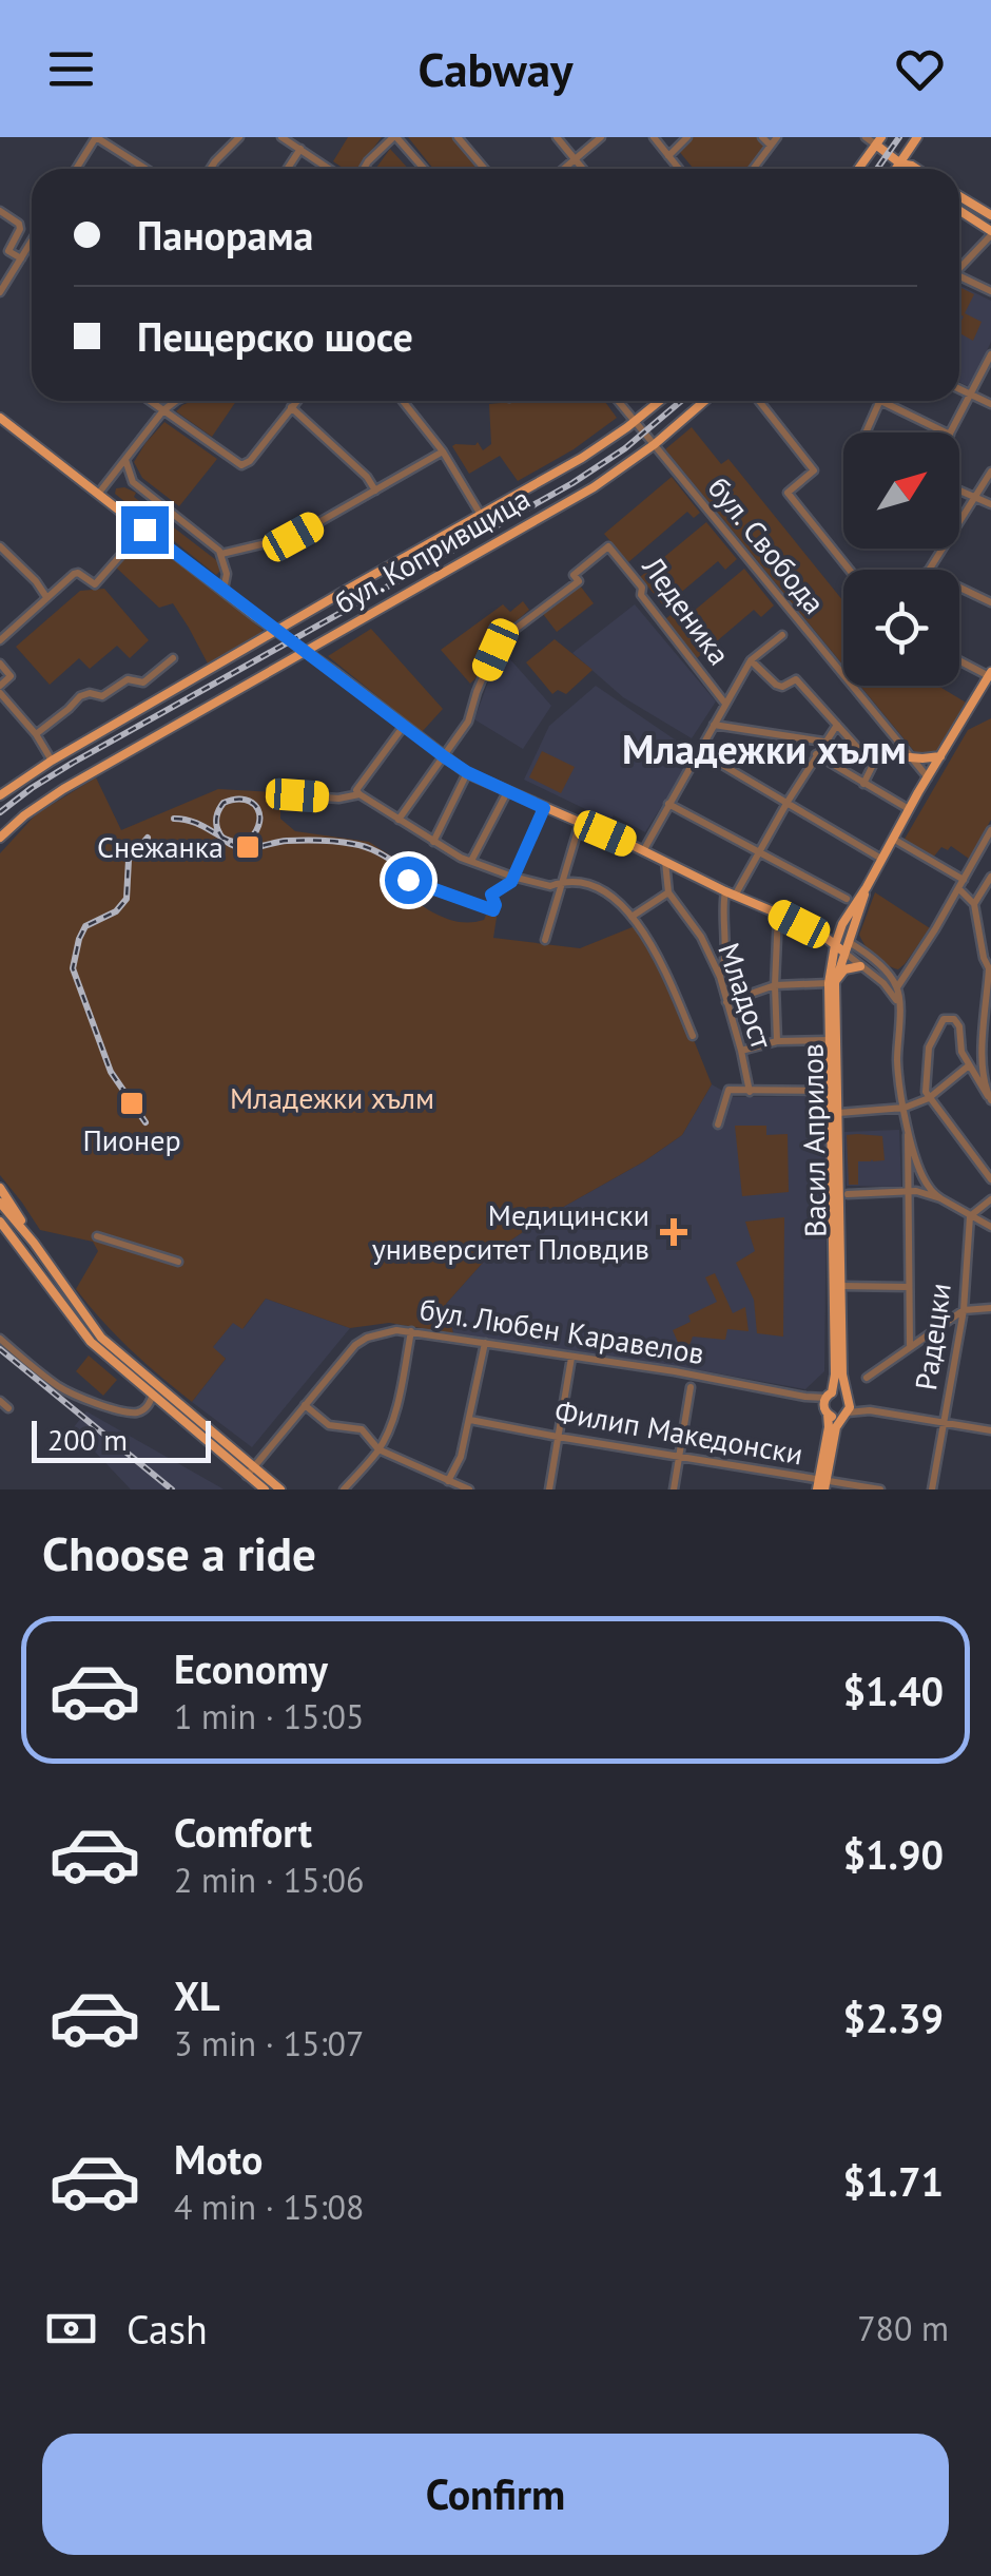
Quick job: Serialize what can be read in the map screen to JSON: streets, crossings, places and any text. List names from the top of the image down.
{
  "streets": {
    "main road": ["бул. Копривщица", "Васил Априлов"],
    "street": [
      "бул. Свобода",
      "Леденика",
      "Младост",
      "бул. Любен Каравелов",
      "Радецки",
      "Филип Македонски"
    ]
  },
  "crossings": [
    ["бул. Свобода", "бул. Копривщица"],
    ["бул. Свобода", "Васил Априлов"],
    ["Васил Априлов", "бул. Любен Каравелов"],
    ["Васил Априлов", "Филип Македонски"]
  ],
  "districts": ["Младежки хълм"],
  "parks": ["Младежки хълм"],
  "places": {
    "transit": ["Снежанка", "Пионер"],
    "health": ["Медицински университет Пловдив"]
  },
  "scale_bar": "200 m",
  "north": "top right",
  "page": {
    "header": "Cabway",
    "banner": ["Панорама", "Пещерско шосе"],
    "scale": "200 m",
    "heading": "Choose a ride",
    "list": [
      {
        "name": "Economy",
        "note": "1 min · 15:05",
        "value": "$1.40"
      },
      {
        "name": "Comfort",
        "note": "2 min · 15:06",
        "value": "$1.90"
      },
      {
        "name": "XL",
        "note": "3 min · 15:07",
        "value": "$2.39"
      },
      {
        "name": "Moto",
        "note": "4 min · 15:08",
        "value": "$1.71"
      }
    ],
    "pay": ["Cash", "780 m"],
    "buttons": "Confirm"
  }
}
